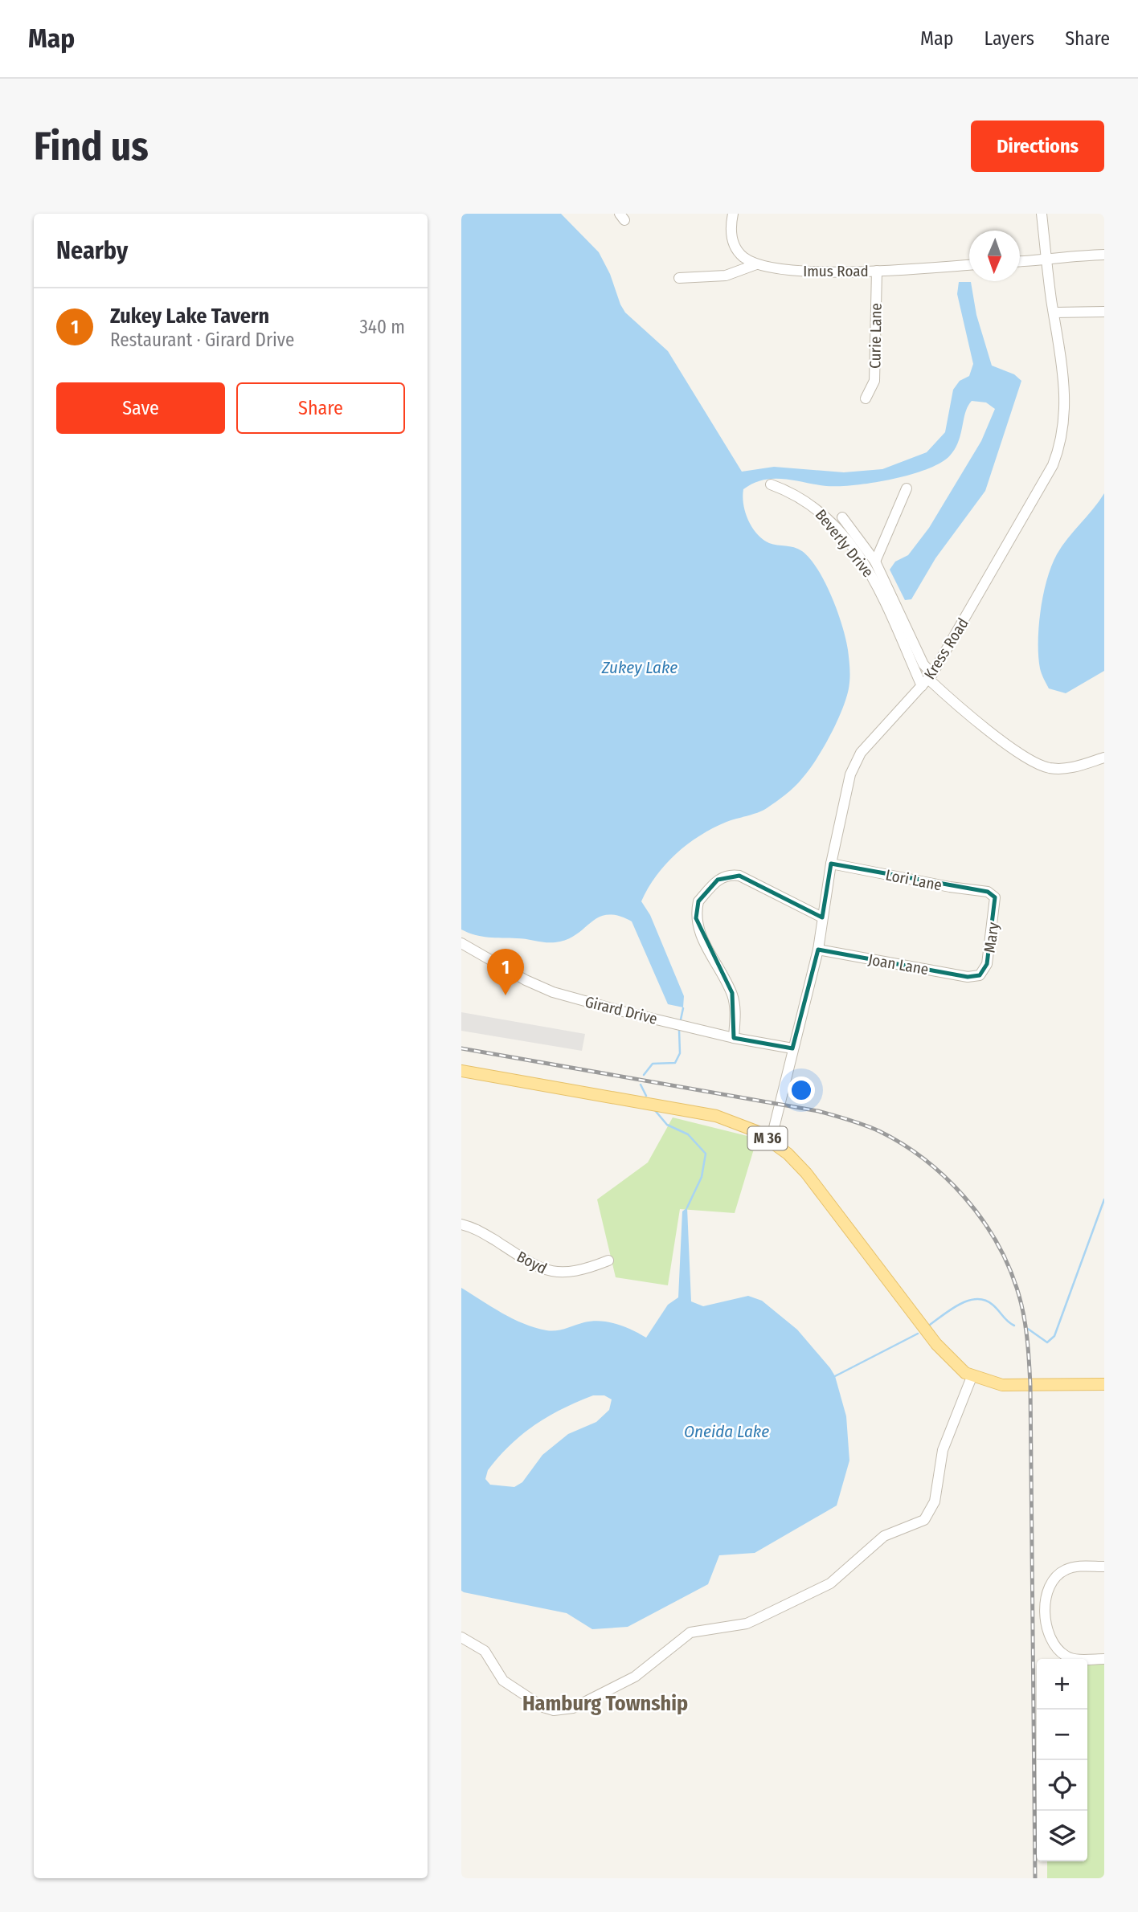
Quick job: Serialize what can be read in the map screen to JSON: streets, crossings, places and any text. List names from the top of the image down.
{
  "streets": {
    "main road": ["M 36"],
    "street": [
      "Imus Road",
      "Curie Lane",
      "Beverly Drive",
      "Kress Road",
      "Lori Lane",
      "Mary",
      "Joan Lane",
      "Girard Drive",
      "Boyd"
    ]
  },
  "crossings": [
    ["Imus Road", "Curie Lane"],
    ["Beverly Drive", "Kress Road"],
    ["Kress Road", "Lori Lane"],
    ["Kress Road", "Joan Lane"],
    ["Kress Road", "Girard Drive"],
    ["Kress Road", "M 36"],
    ["Lori Lane", "Mary"],
    ["Mary", "Joan Lane"]
  ],
  "districts": ["Hamburg Township"],
  "water": ["Zukey Lake", "Oneida Lake"],
  "north": "bottom",
  "page": {
    "header": "Map",
    "nav": ["Map", "Layers", "Share"],
    "buttons": [
      "Directions",
      ["Save", "Share"]
    ],
    "title": "Find us",
    "heading": "Nearby",
    "list": [
      {
        "mark": "1",
        "name": "Zukey Lake Tavern",
        "note": "Restaurant · Girard Drive",
        "value": "340 m"
      }
    ],
    "pins": "1",
    "map_buttons": ["+", "−"]
  }
}
